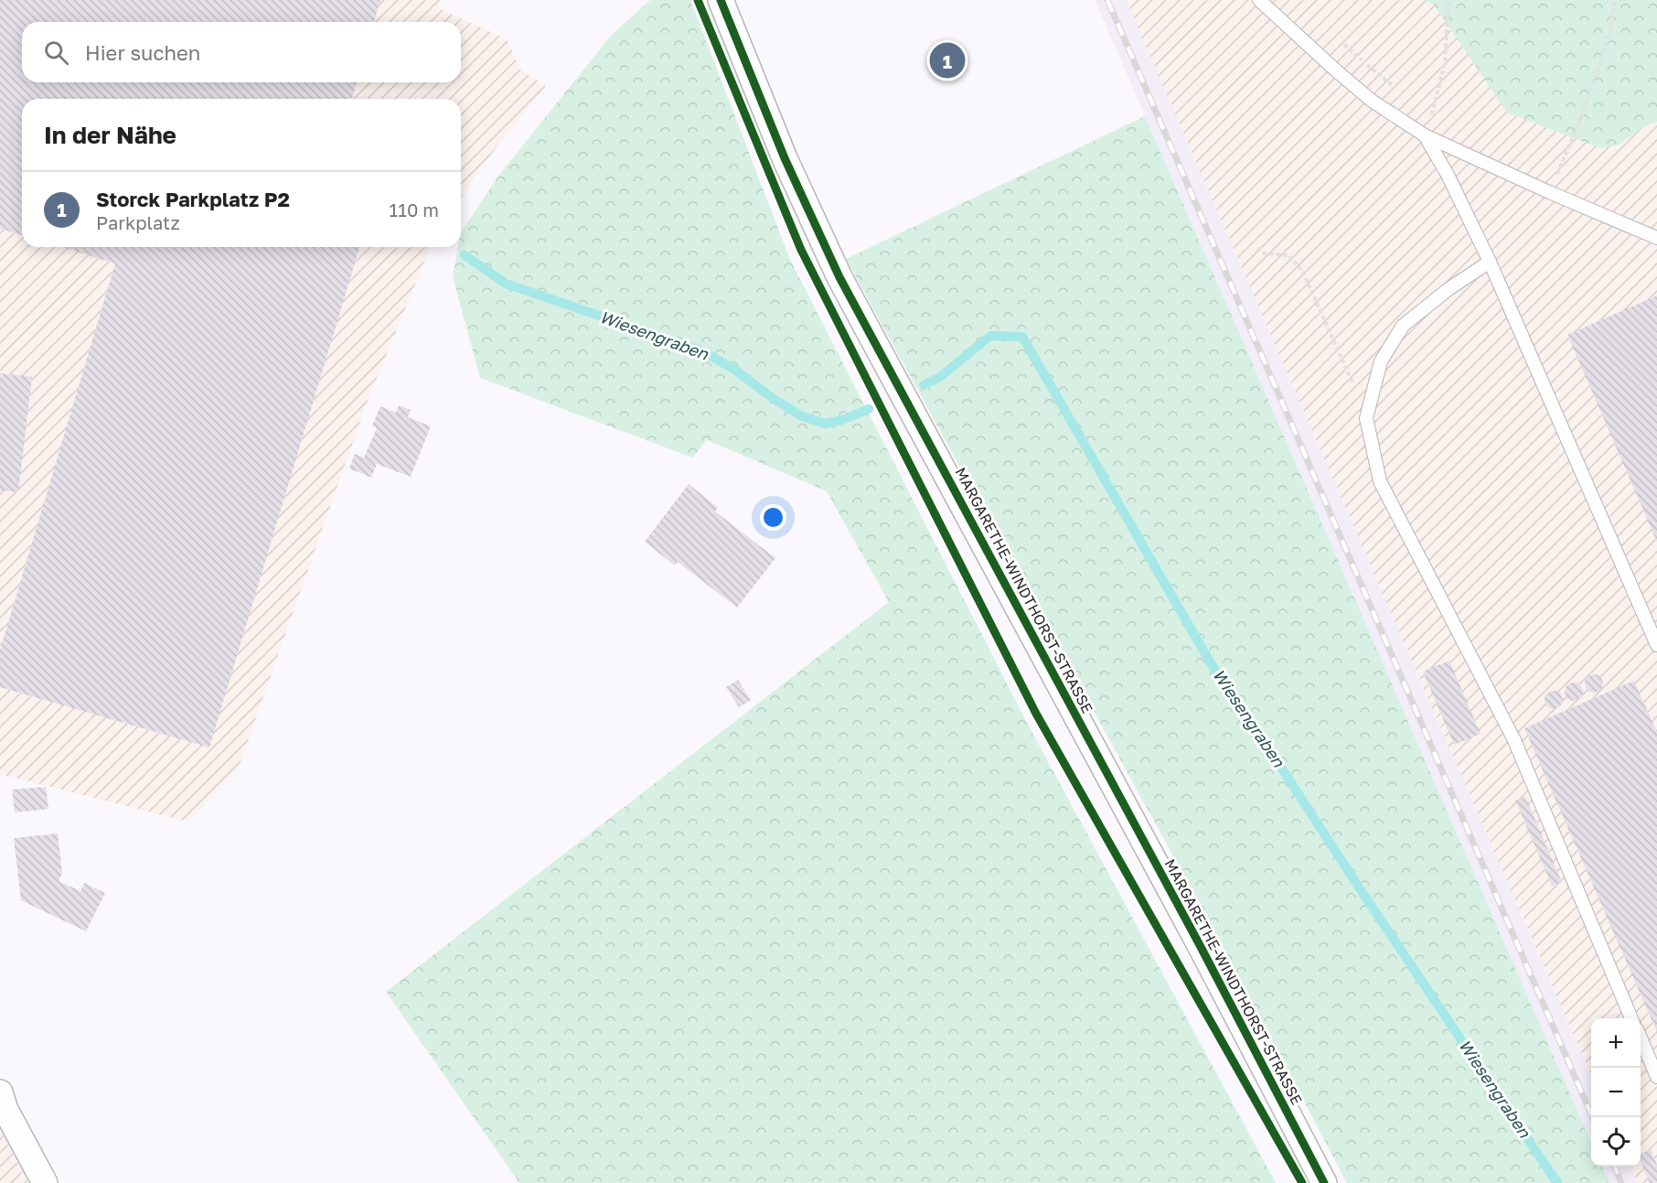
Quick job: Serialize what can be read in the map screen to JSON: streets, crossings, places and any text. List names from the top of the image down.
{
  "streets": {
    "street": ["MARGARETHE-WINDTHORST-STRASSE"]
  },
  "water": ["Wiesengraben"],
  "page": {
    "search": "Hier suchen",
    "pins": "1",
    "heading": "In der Nähe",
    "list": [
      {
        "mark": "1",
        "name": "Storck Parkplatz P2",
        "note": "Parkplatz",
        "value": "110 m"
      }
    ],
    "map_buttons": ["+", "−"]
  }
}
